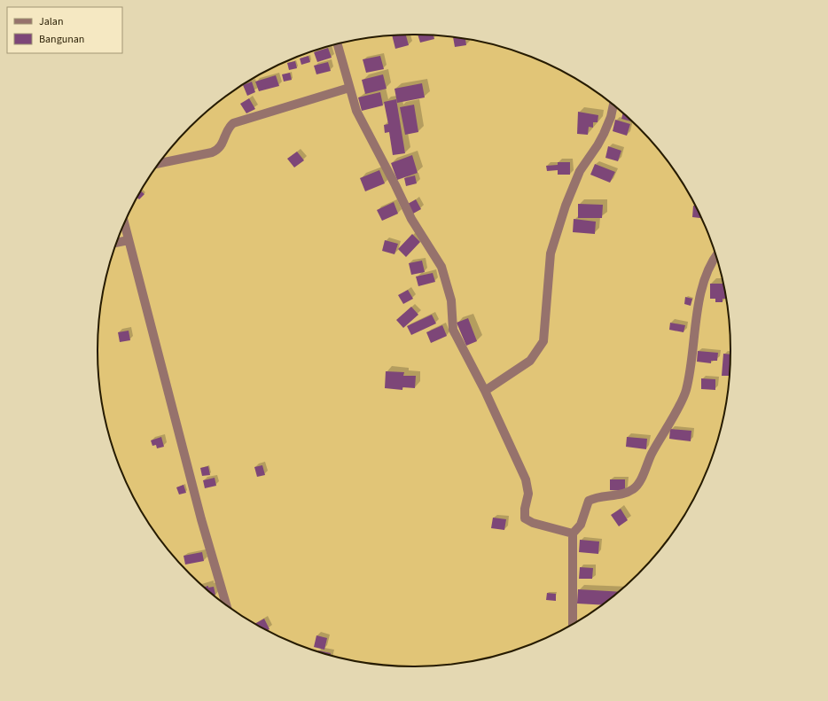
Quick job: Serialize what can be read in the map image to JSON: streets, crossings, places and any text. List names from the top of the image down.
{
  "legend": ["Jalan", "Bangunan"]
}
